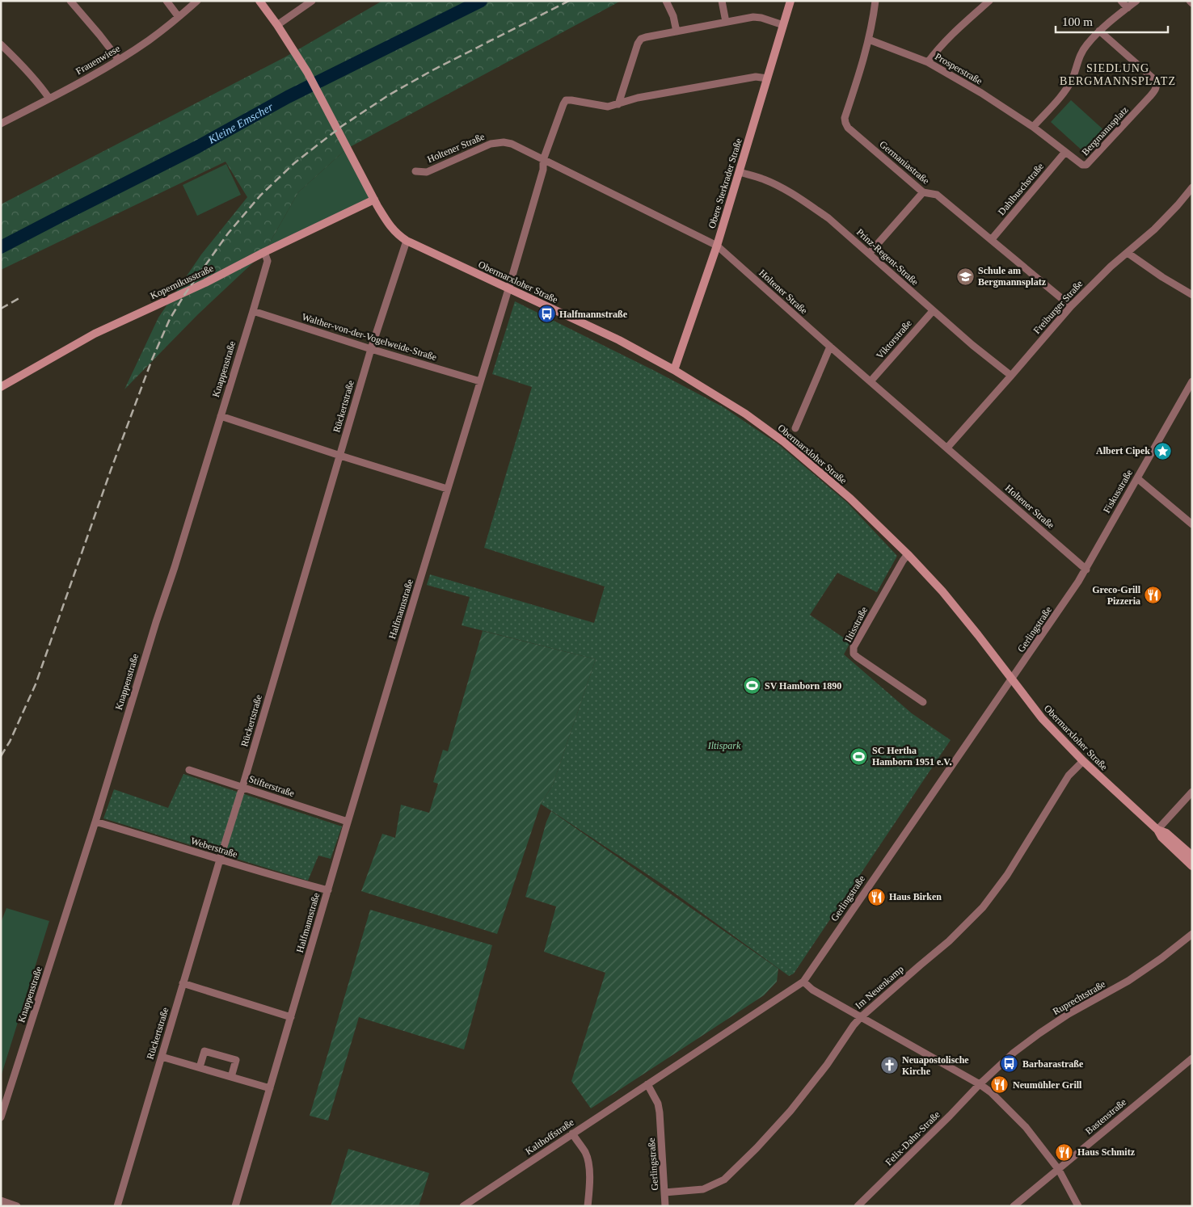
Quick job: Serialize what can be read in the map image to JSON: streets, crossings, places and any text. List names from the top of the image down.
{
  "streets": {
    "street": [
      "Frauenwiese",
      "Prosperstraße",
      "Bergmannsplatz",
      "Holtener Straße",
      "Germaniastraße",
      "Obere Sterkrader Straße",
      "Dahlbuschstraße",
      "Prinz-Regent-Straße",
      "Kopernikusstraße",
      "Obermarxloher Straße",
      "Freiburger Straße",
      "Walther-von-der-Vogelweide-Straße",
      "Viktorstraße",
      "Knappenstraße",
      "Rückertstraße",
      "Fiskusstraße",
      "Halfmannstraße",
      "Iltisstraße",
      "Gerlingstraße",
      "Stifterstraße",
      "Weberstraße",
      "Im Neuenkamp",
      "Ruprechtstraße",
      "Bastenstraße",
      "Kalthoffstraße",
      "Felix-Dahn-Straße"
    ]
  },
  "crossings": [
    ["Prosperstraße", "Bergmannsplatz"],
    ["Prosperstraße", "Germaniastraße"],
    ["Bergmannsplatz", "Dahlbuschstraße"],
    ["Holtener Straße", "Obere Sterkrader Straße"],
    ["Holtener Straße", "Freiburger Straße"],
    ["Holtener Straße", "Viktorstraße"],
    ["Holtener Straße", "Fiskusstraße"],
    ["Holtener Straße", "Halfmannstraße"],
    ["Holtener Straße", "Gerlingstraße"],
    ["Germaniastraße", "Dahlbuschstraße"],
    ["Germaniastraße", "Freiburger Straße"],
    ["Obere Sterkrader Straße", "Prinz-Regent-Straße"],
    ["Obere Sterkrader Straße", "Obermarxloher Straße"],
    ["Obere Sterkrader Straße", "Halfmannstraße"],
    ["Prinz-Regent-Straße", "Freiburger Straße"],
    ["Prinz-Regent-Straße", "Viktorstraße"],
    ["Kopernikusstraße", "Obermarxloher Straße"],
    ["Kopernikusstraße", "Knappenstraße"],
    ["Obermarxloher Straße", "Rückertstraße"],
    ["Obermarxloher Straße", "Halfmannstraße"],
    ["Obermarxloher Straße", "Iltisstraße"],
    ["Obermarxloher Straße", "Gerlingstraße"],
    ["Obermarxloher Straße", "Im Neuenkamp"],
    ["Walther-von-der-Vogelweide-Straße", "Knappenstraße"],
    ["Walther-von-der-Vogelweide-Straße", "Rückertstraße"],
    ["Walther-von-der-Vogelweide-Straße", "Halfmannstraße"],
    ["Knappenstraße", "Weberstraße"],
    ["Rückertstraße", "Stifterstraße"],
    ["Rückertstraße", "Weberstraße"],
    ["Fiskusstraße", "Gerlingstraße"],
    ["Halfmannstraße", "Stifterstraße"],
    ["Halfmannstraße", "Weberstraße"],
    ["Gerlingstraße", "Im Neuenkamp"],
    ["Gerlingstraße", "Kalthoffstraße"],
    ["Ruprechtstraße", "Felix-Dahn-Straße"]
  ],
  "districts": ["SIEDLUNG BERGMANNSPLATZ"],
  "water": ["Kleine Emscher"],
  "parks": ["Iltispark"],
  "places": {
    "school or university": ["Schule am Bergmannsplatz"],
    "bus stop": ["Halfmannstraße", "Barbarastraße"],
    "place": ["Albert Cipek"],
    "restaurant": [
      "Greco-Grill Pizzeria",
      "Haus Birken",
      "Neumühler Grill",
      "Haus Schmitz"
    ],
    "sports": ["SV Hamborn 1890", "SC Hertha Hamborn 1951 e.V."],
    "church": ["Neuapostolische Kirche"]
  },
  "scale_bar": "100 m"
}
